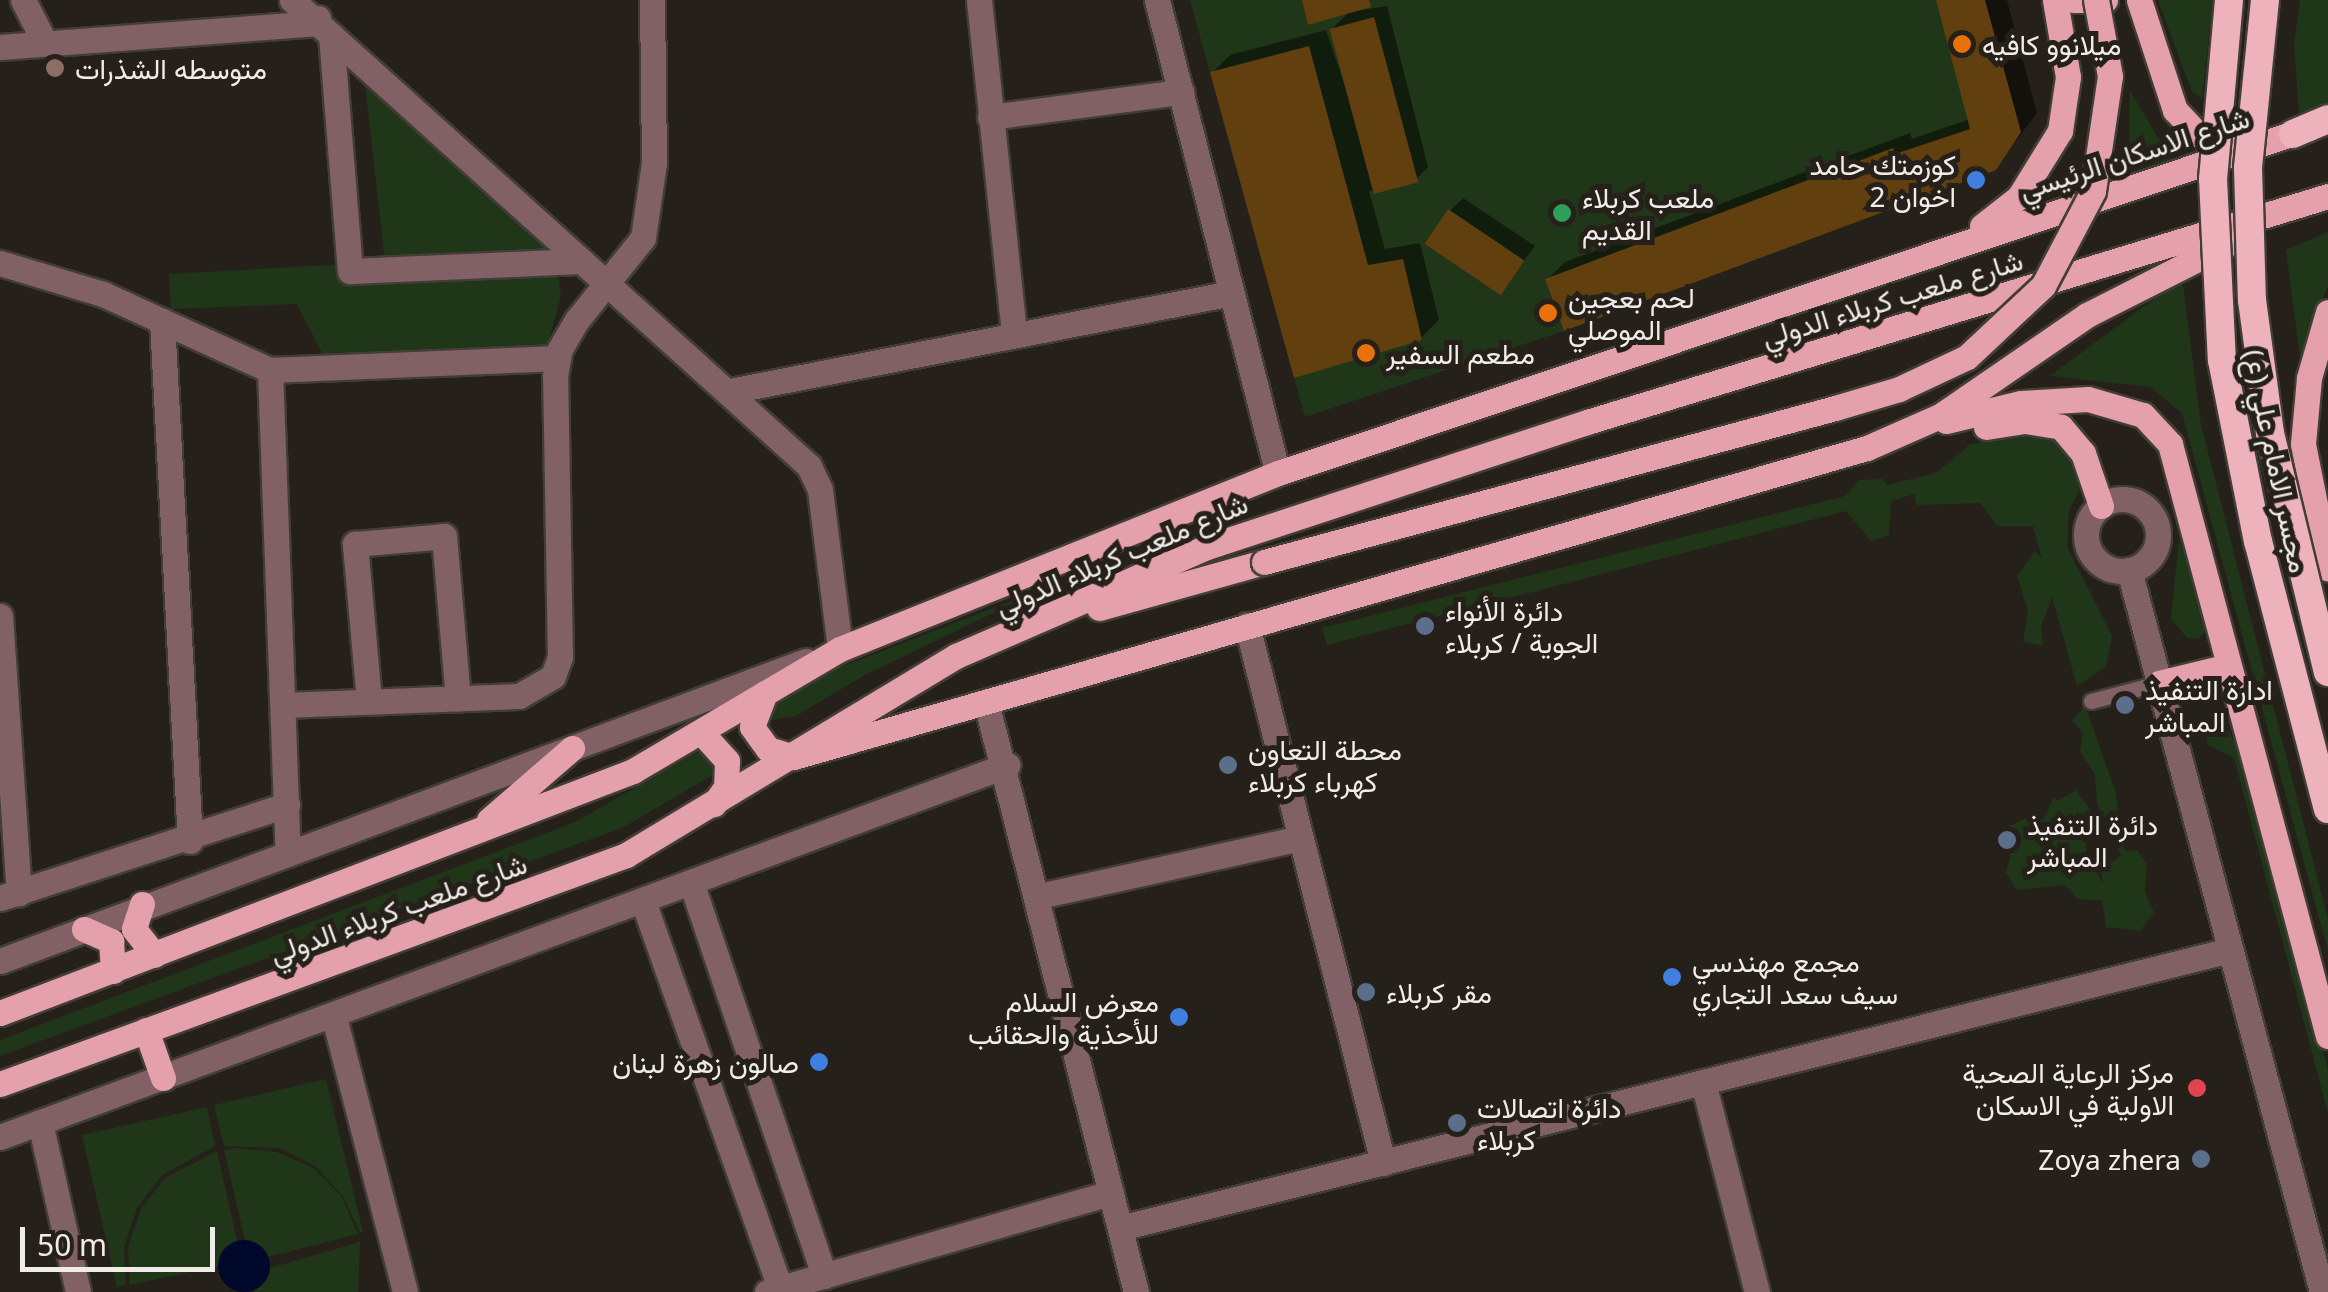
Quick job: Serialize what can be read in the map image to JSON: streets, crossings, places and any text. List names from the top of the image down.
{
  "streets": {
    "highway": ["مجسر الامام علي (ع)"],
    "main road": ["شارع الاسكان الرئيسي", "شارع ملعب كربلاء الدولي"]
  },
  "crossings": [
    ["شارع الاسكان الرئيسي", "شارع ملعب كربلاء الدولي"]
  ],
  "places": [
    "ميلانوو كافيه",
    "متوسطه الشذرات",
    "كوزمتك حامد اخوان 2",
    "ملعب كربلاء القديم",
    "لحم بعجين الموصلي",
    "مطعم السفير",
    "دائرة الأنواء الجوية / كربلاء",
    "ادارة التنفيذ المباشر",
    "محطة التعاون كهرباء كربلاء",
    "دائرة التنفيذ المباشر",
    "مجمع مهندسي سيف سعد التجاري",
    "مقر كربلاء",
    "معرض السلام للأحذية والحقائب",
    "صالون زهرة لبنان",
    "مركز الرعاية الصحية الاولية في الاسكان",
    "دائرة اتصالات كربلاء",
    "Zoya zhera"
  ],
  "scale_bar": "50 m"
}
